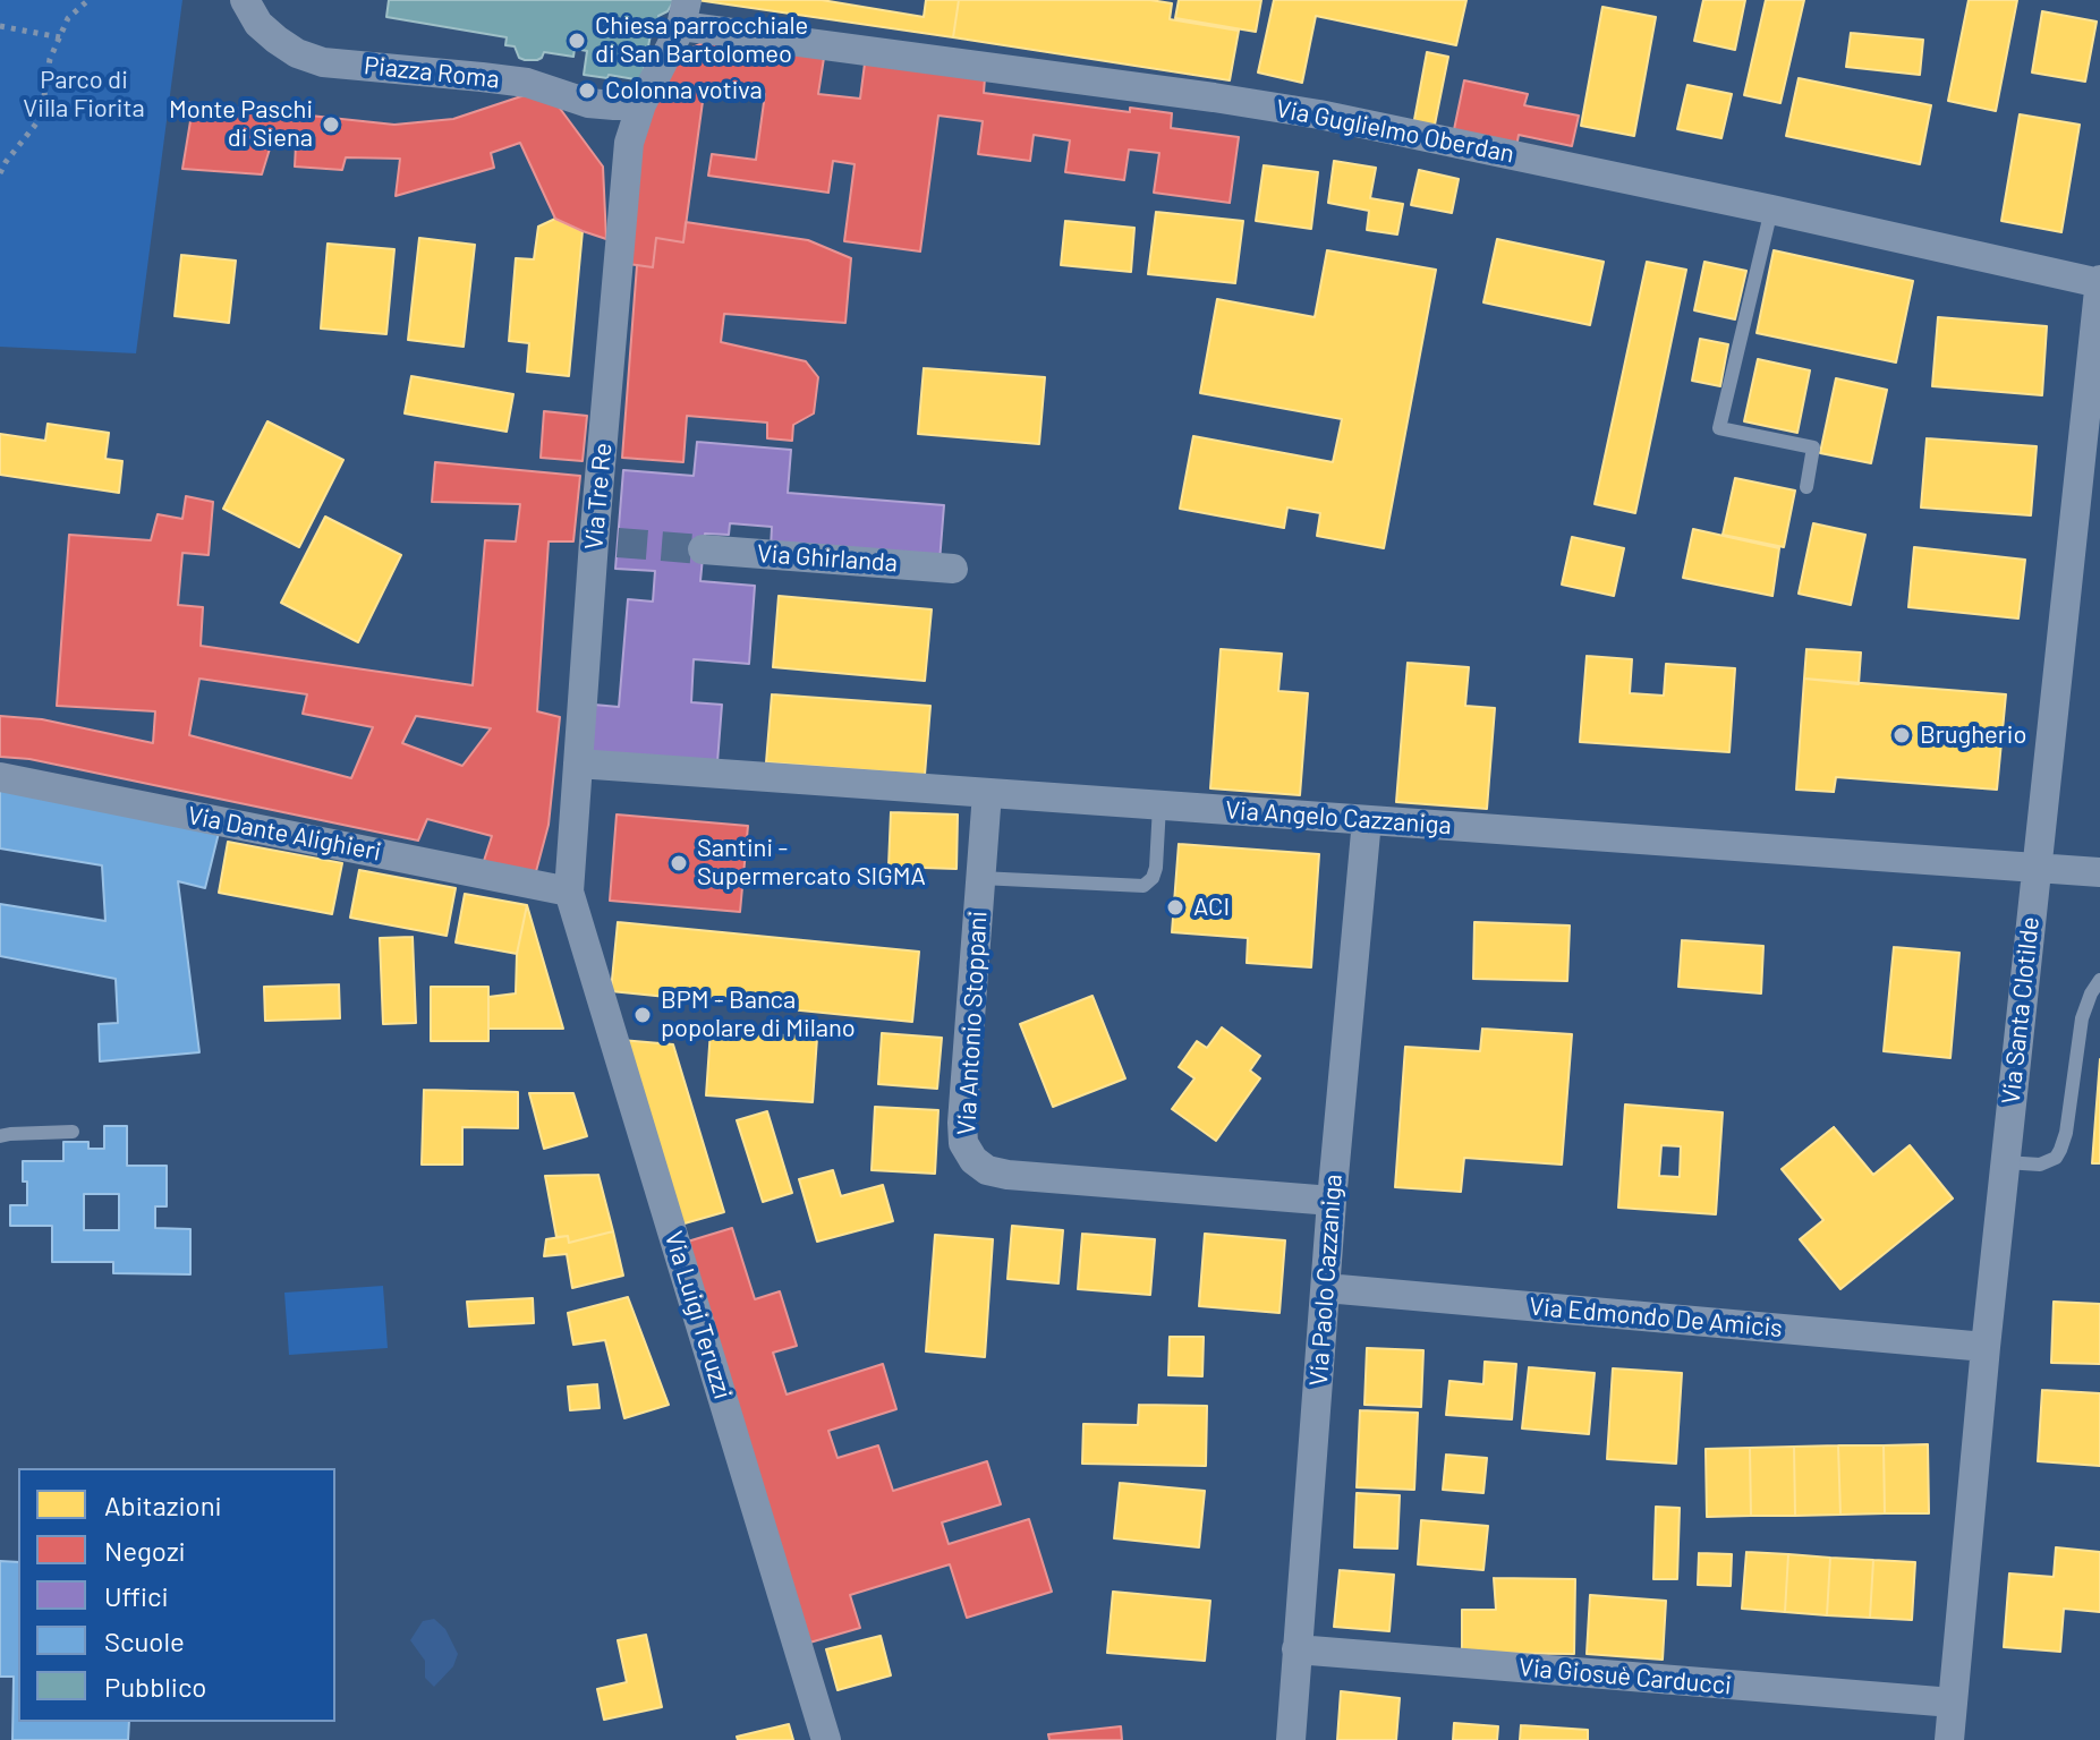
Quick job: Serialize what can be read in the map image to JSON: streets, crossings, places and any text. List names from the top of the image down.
{
  "streets": {
    "street": [
      "Piazza Roma",
      "Via Guglielmo Oberdan",
      "Via Tre Re",
      "Via Ghirlanda",
      "Via Angelo Cazzaniga",
      "Via Dante Alighieri",
      "Via Santa Clotilde",
      "Via Antonio Stoppani",
      "Via Paolo Cazzaniga",
      "Via Luigi Teruzzi",
      "Via Edmondo De Amicis",
      "Via Giosuè Carducci"
    ]
  },
  "crossings": [
    ["Piazza Roma", "Via Tre Re"],
    ["Via Guglielmo Oberdan", "Via Tre Re"],
    ["Via Guglielmo Oberdan", "Via Santa Clotilde"],
    ["Via Tre Re", "Via Angelo Cazzaniga"],
    ["Via Tre Re", "Via Dante Alighieri"],
    ["Via Tre Re", "Via Luigi Teruzzi"],
    ["Via Angelo Cazzaniga", "Via Santa Clotilde"],
    ["Via Angelo Cazzaniga", "Via Antonio Stoppani"],
    ["Via Angelo Cazzaniga", "Via Paolo Cazzaniga"],
    ["Via Dante Alighieri", "Via Luigi Teruzzi"],
    ["Via Santa Clotilde", "Via Edmondo De Amicis"],
    ["Via Santa Clotilde", "Via Giosuè Carducci"],
    ["Via Antonio Stoppani", "Via Paolo Cazzaniga"],
    ["Via Paolo Cazzaniga", "Via Edmondo De Amicis"],
    ["Via Paolo Cazzaniga", "Via Giosuè Carducci"]
  ],
  "parks": ["Parco di Villa Fiorita"],
  "places": [
    "Chiesa parrocchiale di San Bartolomeo",
    "Colonna votiva",
    "Monte Paschi di Siena",
    "Brugherio",
    "Santini - Supermercato SIGMA",
    "ACI",
    "BPM - Banca popolare di Milano"
  ],
  "legend": [
    "Abitazioni",
    "Negozi",
    "Uffici",
    "Scuole",
    "Pubblico"
  ]
}
